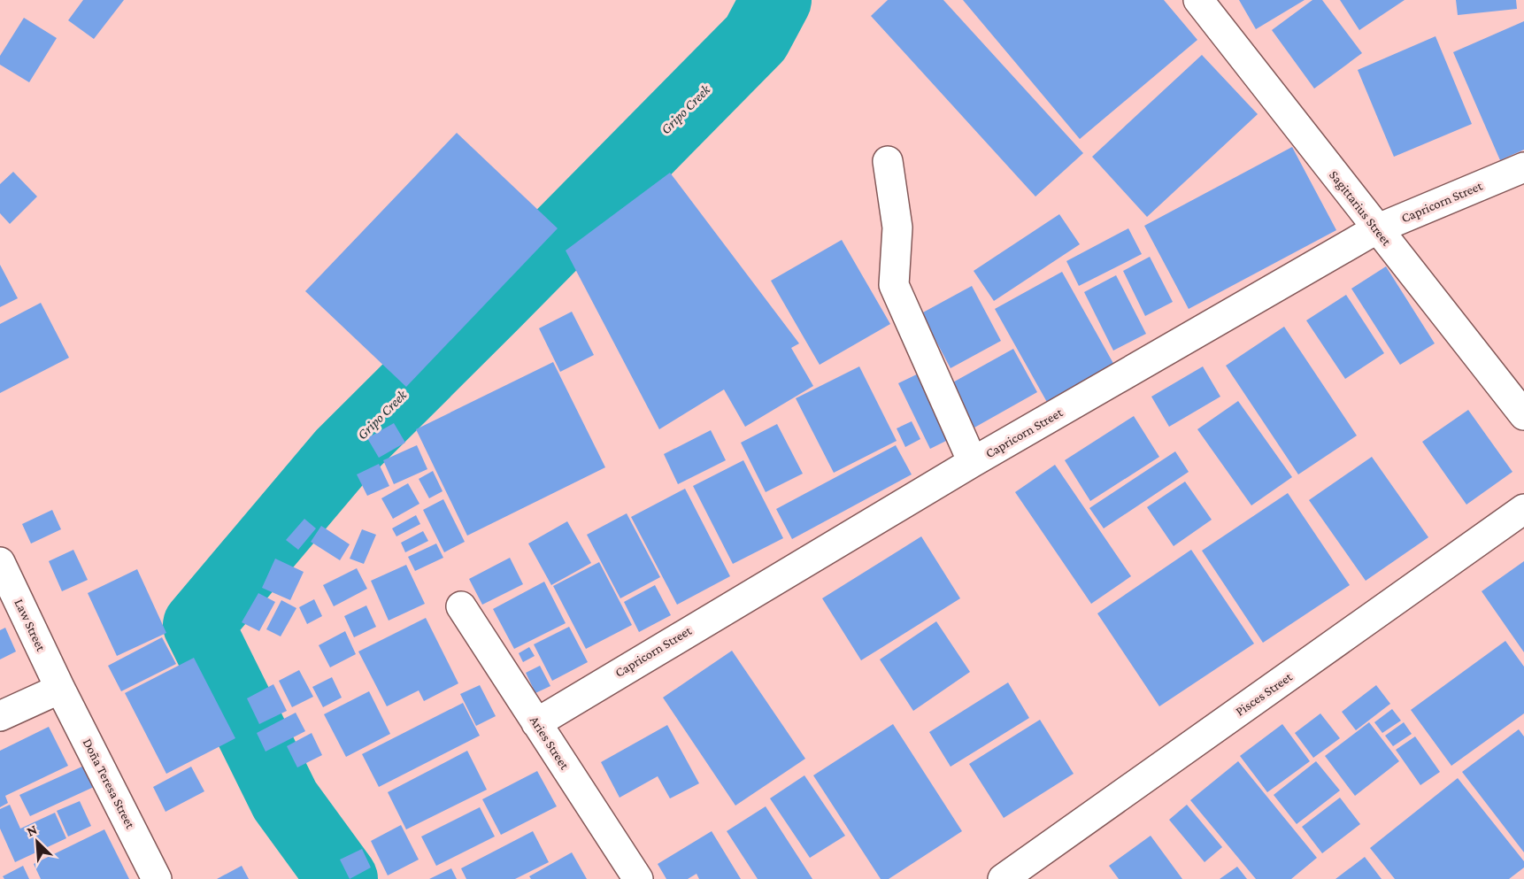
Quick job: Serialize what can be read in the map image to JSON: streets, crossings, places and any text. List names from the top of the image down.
{
  "streets": {
    "street": [
      "Capricorn Street",
      "Sagittarius Street",
      "Law Street",
      "Pisces Street",
      "Aries Street",
      "Doña Teresa Street"
    ]
  },
  "crossings": [
    ["Capricorn Street", "Sagittarius Street"],
    ["Capricorn Street", "Aries Street"],
    ["Law Street", "Doña Teresa Street"]
  ],
  "water": ["Gripo Creek"],
  "north": "top left"
}
